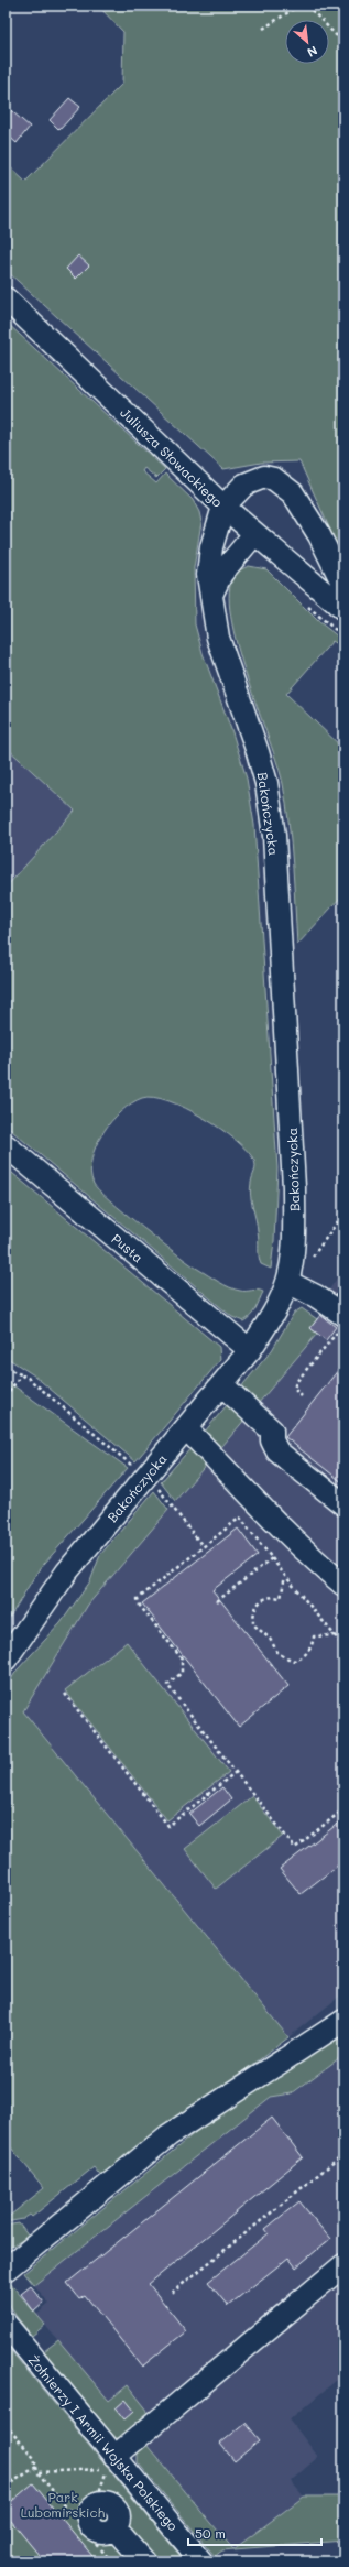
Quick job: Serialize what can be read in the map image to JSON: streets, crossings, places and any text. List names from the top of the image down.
{
  "streets": {
    "street": [
      "Juliusza Słowackiego",
      "Bakończycka",
      "Pusta",
      "Żołnierzy I Armii Wojska Polskiego"
    ]
  },
  "crossings": [
    ["Juliusza Słowackiego", "Bakończycka"],
    ["Bakończycka", "Pusta"]
  ],
  "parks": ["Park Lubomirskich"],
  "scale_bar": "50 m",
  "north": "bottom right"
}
